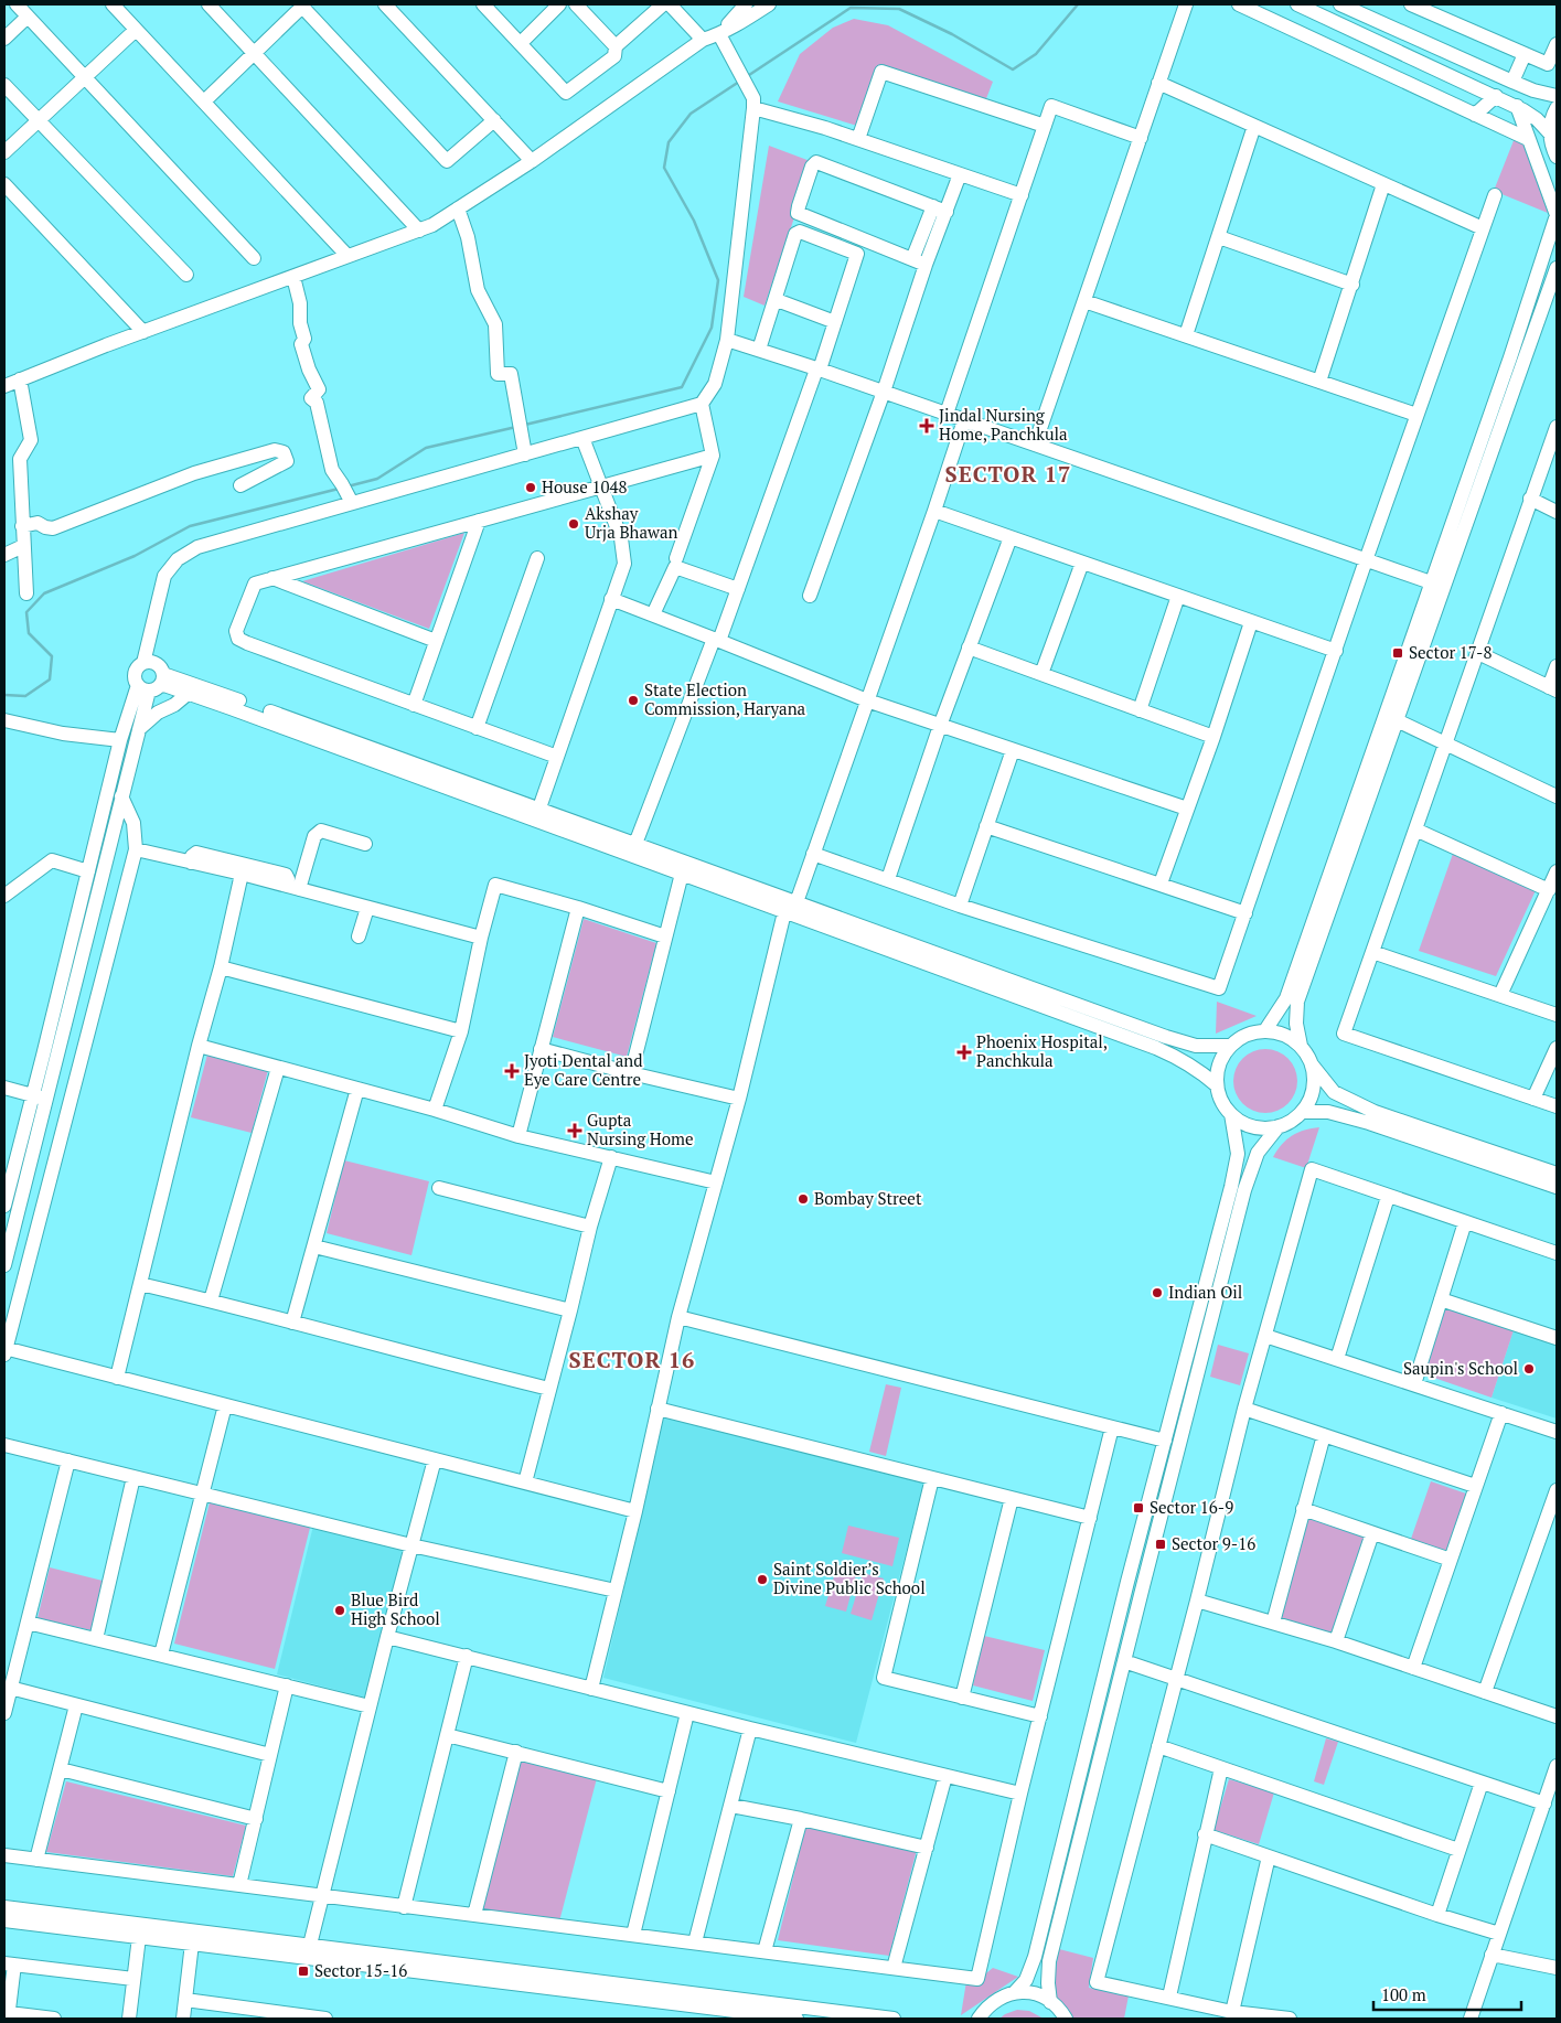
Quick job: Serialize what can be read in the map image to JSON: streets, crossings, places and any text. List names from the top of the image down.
{
  "districts": ["SECTOR 17", "SECTOR 16"],
  "places": {
    "health": [
      "Jindal Nursing Home, Panchkula",
      "Phoenix Hospital, Panchkula",
      "Jyoti Dental and Eye Care Centre",
      "Gupta Nursing Home"
    ],
    "other": [
      "House 1048",
      "Akshay Urja Bhawan",
      "State Election Commission, Haryana",
      "Bombay Street",
      "Indian Oil",
      "Saupin's School",
      "Saint Soldier’s Divine Public School",
      "Blue Bird High School"
    ],
    "transit": [
      "Sector 17-8",
      "Sector 16-9",
      "Sector 9-16",
      "Sector 15-16"
    ]
  },
  "scale_bar": "100 m"
}
